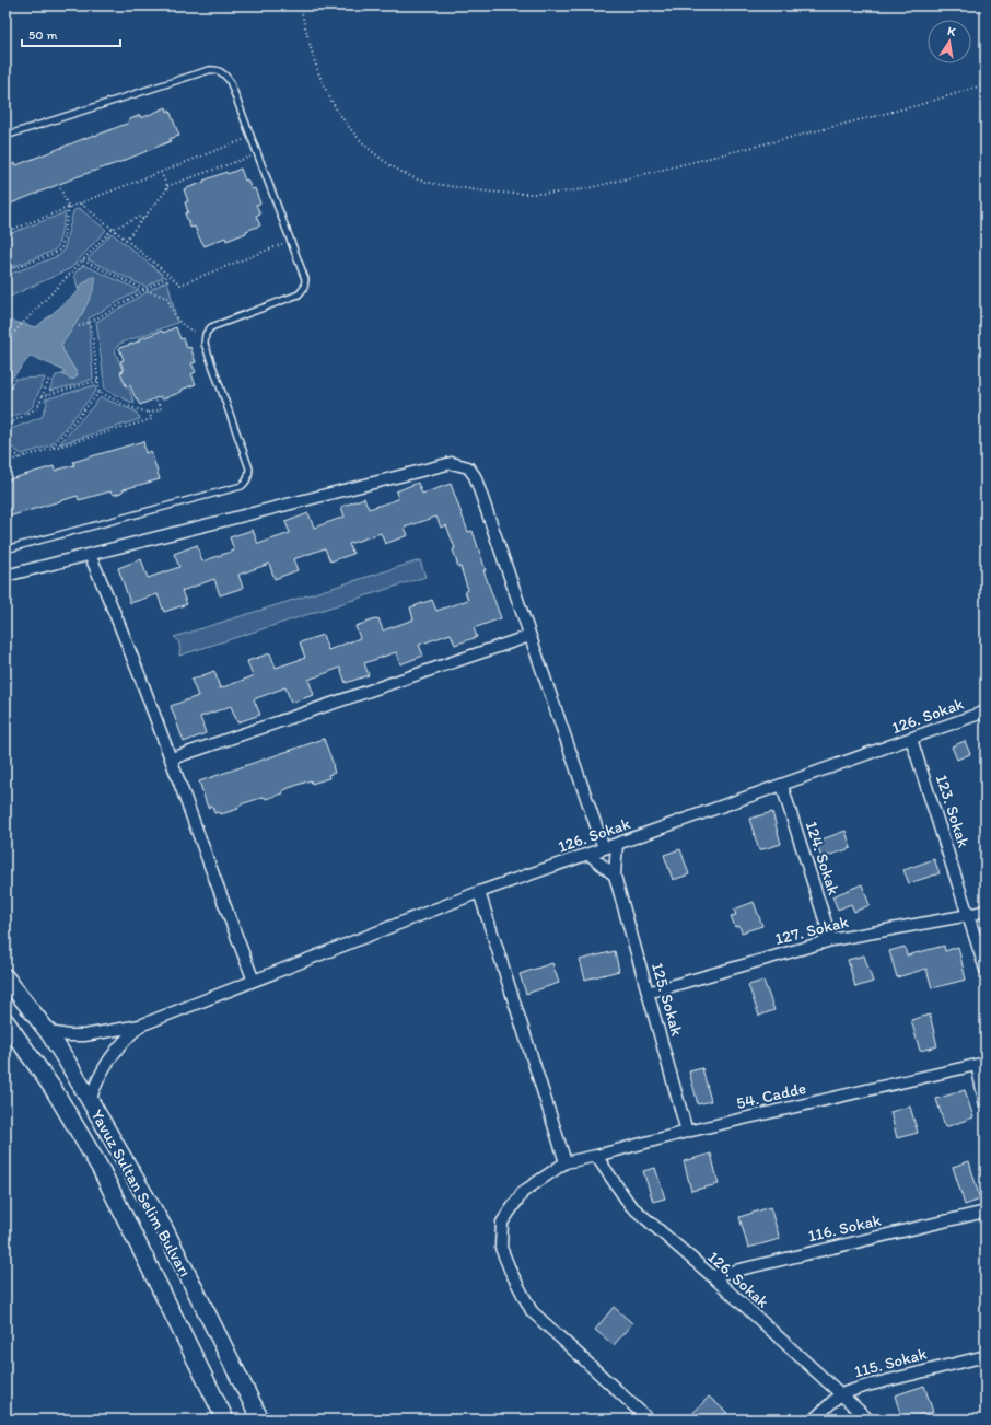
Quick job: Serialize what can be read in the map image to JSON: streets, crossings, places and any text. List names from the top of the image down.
{
  "streets": {
    "main road": ["Yavuz Sultan Selim Bulvarı"],
    "street": [
      "126. Sokak",
      "123. Sokak",
      "124. Sokak",
      "127. Sokak",
      "125. Sokak",
      "54. Cadde",
      "116. Sokak",
      "115. Sokak"
    ]
  },
  "crossings": [
    ["126. Sokak", "123. Sokak"],
    ["126. Sokak", "124. Sokak"],
    ["126. Sokak", "125. Sokak"],
    ["126. Sokak", "54. Cadde"],
    ["126. Sokak", "116. Sokak"],
    ["126. Sokak", "115. Sokak"],
    ["123. Sokak", "127. Sokak"],
    ["124. Sokak", "127. Sokak"],
    ["127. Sokak", "125. Sokak"],
    ["125. Sokak", "54. Cadde"]
  ],
  "scale_bar": "50 m",
  "north": "top"
}
